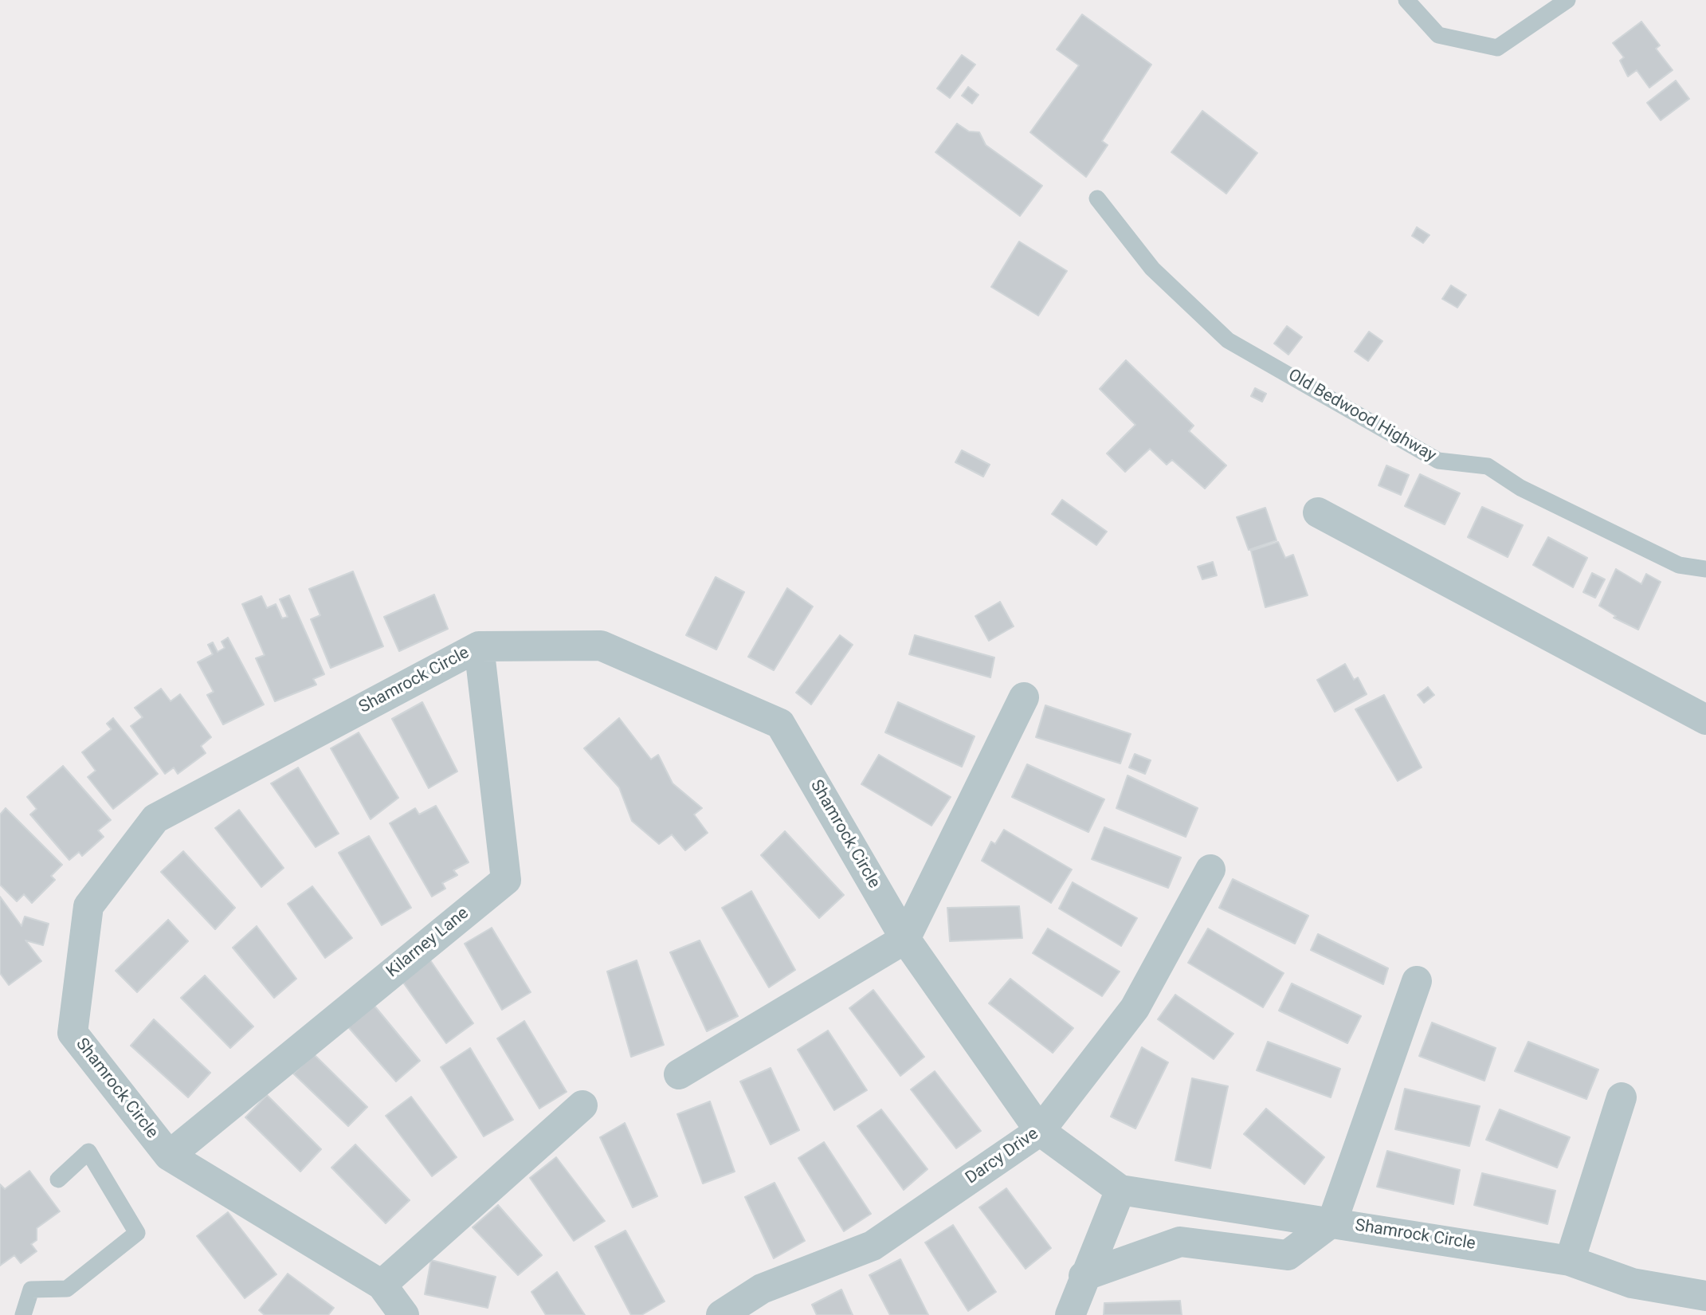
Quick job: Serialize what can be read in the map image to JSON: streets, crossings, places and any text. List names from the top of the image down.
{
  "streets": {
    "street": ["Shamrock Circle", "Kilarney Lane", "Darcy Drive"],
    "lane": ["Old Bedwood Highway"]
  },
  "crossings": [
    ["Shamrock Circle", "Kilarney Lane"],
    ["Shamrock Circle", "Darcy Drive"]
  ]
}
